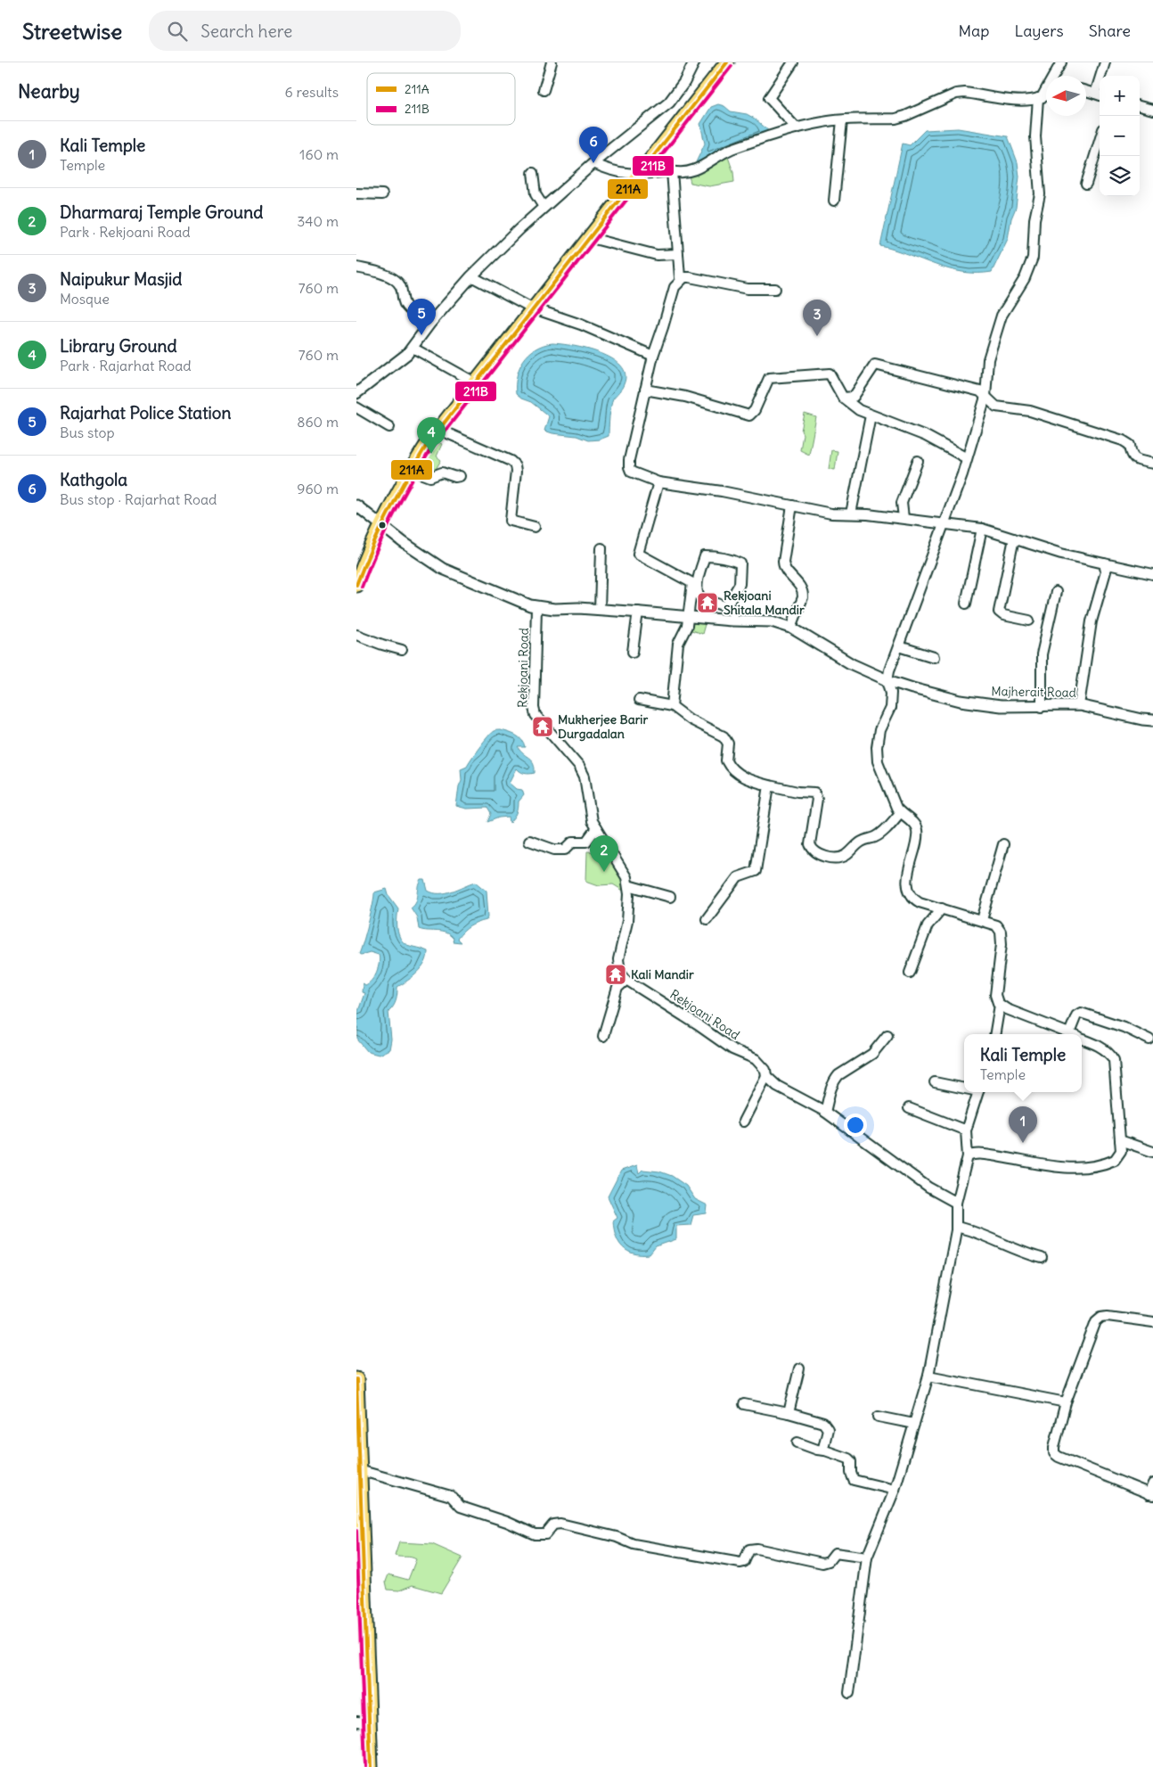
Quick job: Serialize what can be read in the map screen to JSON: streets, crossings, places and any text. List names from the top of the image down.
{
  "streets": {
    "street": ["Rekjoani Road", "Majherait Road"]
  },
  "places": {
    "temple": ["Rekjoani Shitala Mandir", "Mukherjee Barir Durgadalan", "Kali Mandir"]
  },
  "lines": ["transit line 211A", "transit line 211B"],
  "legend": ["211A", "211B"],
  "north": "left",
  "page": {
    "header": "Streetwise",
    "search": "Search here",
    "nav": ["Map", "Layers", "Share"],
    "heading": ["Nearby", "6 results"],
    "map_buttons": ["+", "−"],
    "list": [
      {
        "mark": "1",
        "name": "Kali Temple",
        "note": "Temple",
        "value": "160 m"
      },
      {
        "mark": "2",
        "name": "Dharmaraj Temple Ground",
        "note": "Park · Rekjoani Road",
        "value": "340 m"
      },
      {
        "mark": "3",
        "name": "Naipukur Masjid",
        "note": "Mosque",
        "value": "760 m"
      },
      {
        "mark": "4",
        "name": "Library Ground",
        "note": "Park · Rajarhat Road",
        "value": "760 m"
      },
      {
        "mark": "5",
        "name": "Rajarhat Police Station",
        "note": "Bus stop",
        "value": "860 m"
      },
      {
        "mark": "6",
        "name": "Kathgola",
        "note": "Bus stop · Rajarhat Road",
        "value": "960 m"
      }
    ],
    "pins": [
      "6",
      "5",
      "3",
      "4",
      "2",
      "1"
    ],
    "popup": ["Kali Temple", "Temple"]
  }
}
